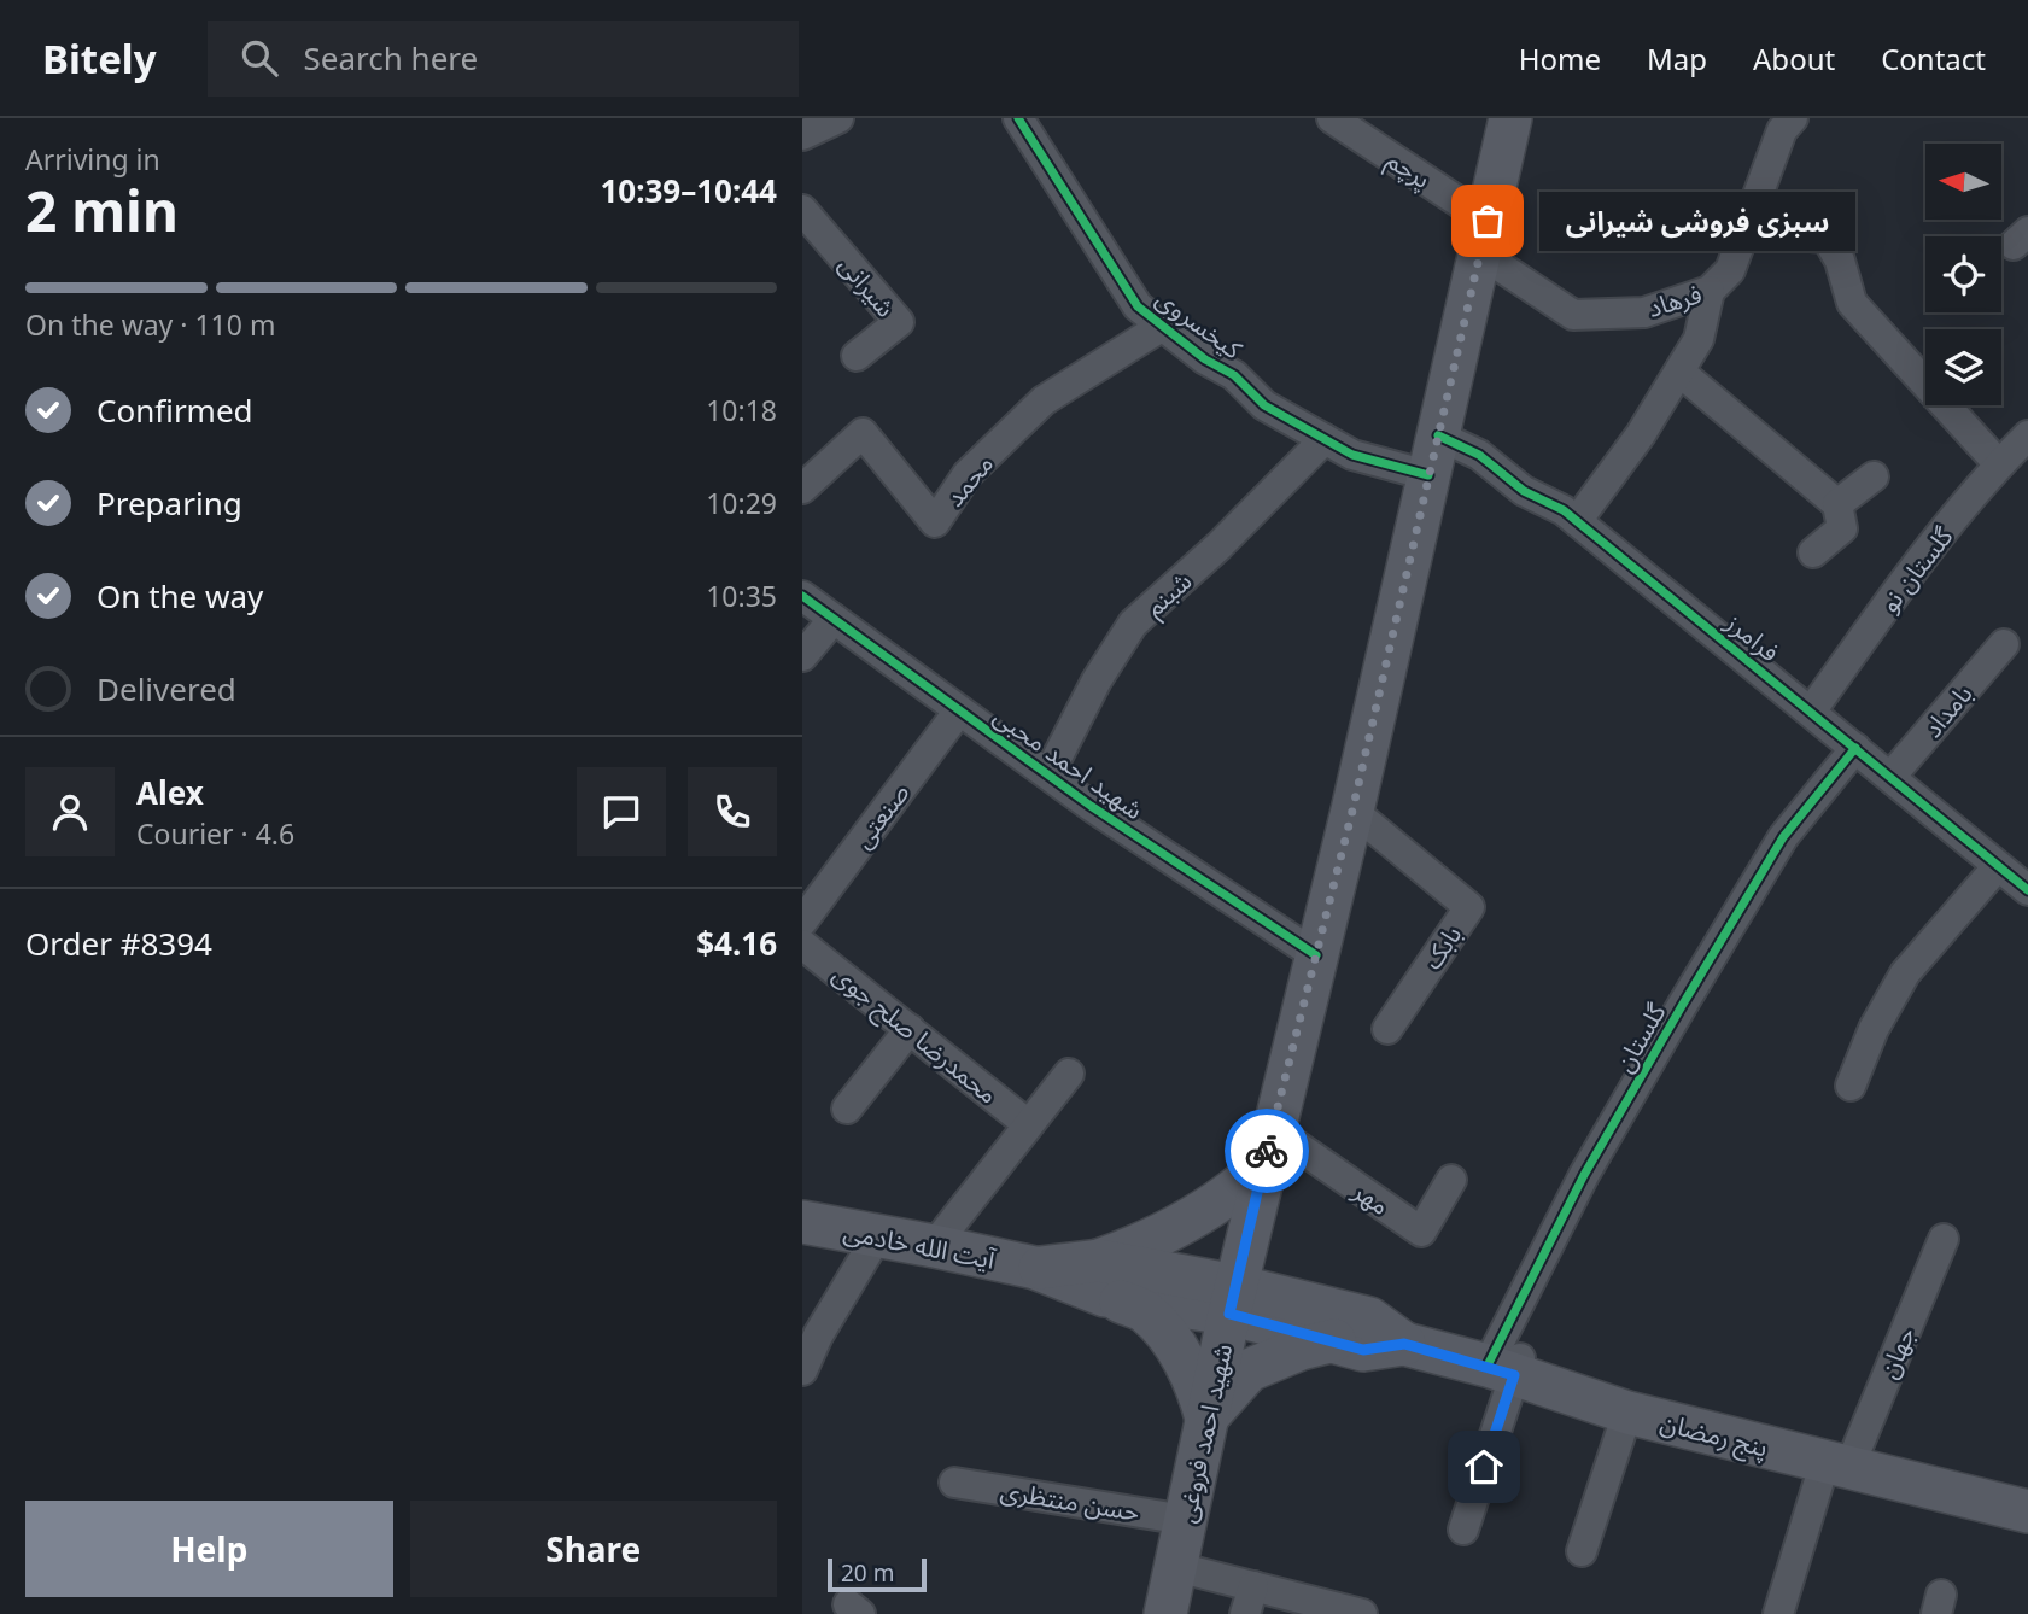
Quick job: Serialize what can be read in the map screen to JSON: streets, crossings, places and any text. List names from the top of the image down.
{
  "streets": {
    "main road": ["آیت الله خادمی", "شهید احمد فروغی", "پنج رمضان"],
    "street": [
      "پرچم",
      "شیرانی",
      "فرهاد",
      "کیخسروی",
      "محمد",
      "گلستان نو",
      "شبنم",
      "فرامرز",
      "بامداد",
      "شهید احمد محبی",
      "صنعتی",
      "بابک",
      "محمدرضا صلح جوی",
      "گلستان",
      "مهر",
      "جهان",
      "حسن منتظری"
    ]
  },
  "crossings": [
    ["پرچم", "فرهاد"],
    ["پرچم", "شهید احمد فروغی"],
    ["فرهاد", "شهید احمد فروغی"],
    ["کیخسروی", "محمد"],
    ["کیخسروی", "شبنم"],
    ["کیخسروی", "فرامرز"],
    ["کیخسروی", "شهید احمد فروغی"],
    ["گلستان نو", "فرامرز"],
    ["شبنم", "شهید احمد محبی"],
    ["فرامرز", "بامداد"],
    ["فرامرز", "گلستان"],
    ["فرامرز", "شهید احمد فروغی"],
    ["شهید احمد محبی", "صنعتی"],
    ["شهید احمد محبی", "شهید احمد فروغی"],
    ["بابک", "شهید احمد فروغی"],
    ["گلستان", "پنج رمضان"],
    ["مهر", "شهید احمد فروغی"],
    ["آیت الله خادمی", "شهید احمد فروغی"],
    ["آیت الله خادمی", "پنج رمضان"],
    ["جهان", "پنج رمضان"],
    ["شهید احمد فروغی", "پنج رمضان"],
    ["شهید احمد فروغی", "حسن منتظری"]
  ],
  "places": ["سبزی فروشی شیرانی"],
  "scale_bar": "20 m",
  "north": "left",
  "page": {
    "header": "Bitely",
    "search": "Search here",
    "nav": [
      "Home",
      "Map",
      "About",
      "Contact"
    ],
    "heading": ["2 min", "Arriving in", "10:39–10:44"],
    "panel": [
      "Alex",
      "Courier · 4.6",
      "Order #8394",
      "$4.16"
    ],
    "bubble": "سبزی فروشی شیرانی",
    "bar": "On the way · 110 m",
    "list": [
      ["Confirmed", "10:18"],
      ["Preparing", "10:29"],
      ["On the way", "10:35"],
      "Delivered"
    ],
    "buttons": ["Help", "Share"],
    "scale": "20 m"
  }
}
